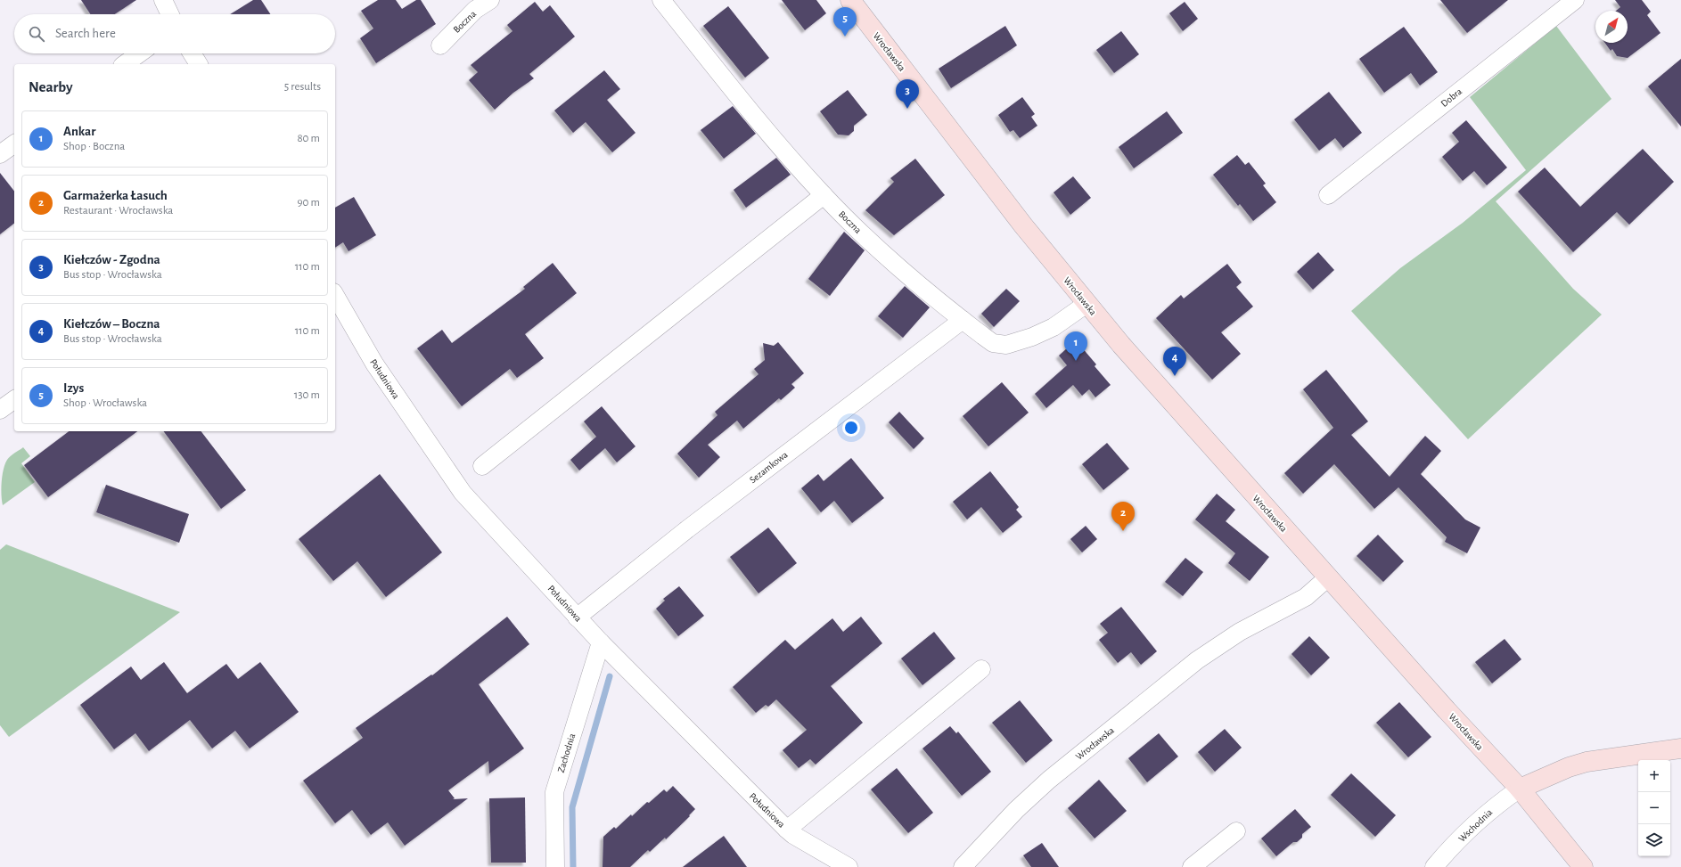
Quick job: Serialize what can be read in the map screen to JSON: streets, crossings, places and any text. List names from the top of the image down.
{
  "streets": {
    "street": [
      "Boczna",
      "Wrocławska",
      "Dobra",
      "Południowa",
      "Sezamkowa",
      "Zachodnia",
      "Wschodnia"
    ]
  },
  "crossings": [
    ["Boczna", "Wrocławska"],
    ["Boczna", "Sezamkowa"],
    ["Wrocławska", "Wschodnia"],
    ["Południowa", "Sezamkowa"],
    ["Południowa", "Zachodnia"]
  ],
  "north": "top right",
  "page": {
    "pins": [
      "5",
      "3",
      "1",
      "4",
      "2"
    ],
    "search": "Search here",
    "heading": ["Nearby", "5 results"],
    "list": [
      {
        "mark": "1",
        "name": "Ankar",
        "note": "Shop · Boczna",
        "value": "80 m"
      },
      {
        "mark": "2",
        "name": "Garmażerka Łasuch",
        "note": "Restaurant · Wrocławska",
        "value": "90 m"
      },
      {
        "mark": "3",
        "name": "Kiełczów - Zgodna",
        "note": "Bus stop · Wrocławska",
        "value": "110 m"
      },
      {
        "mark": "4",
        "name": "Kiełczów – Boczna",
        "note": "Bus stop · Wrocławska",
        "value": "110 m"
      },
      {
        "mark": "5",
        "name": "Izys",
        "note": "Shop · Wrocławska",
        "value": "130 m"
      }
    ],
    "map_buttons": ["+", "−"]
  }
}
